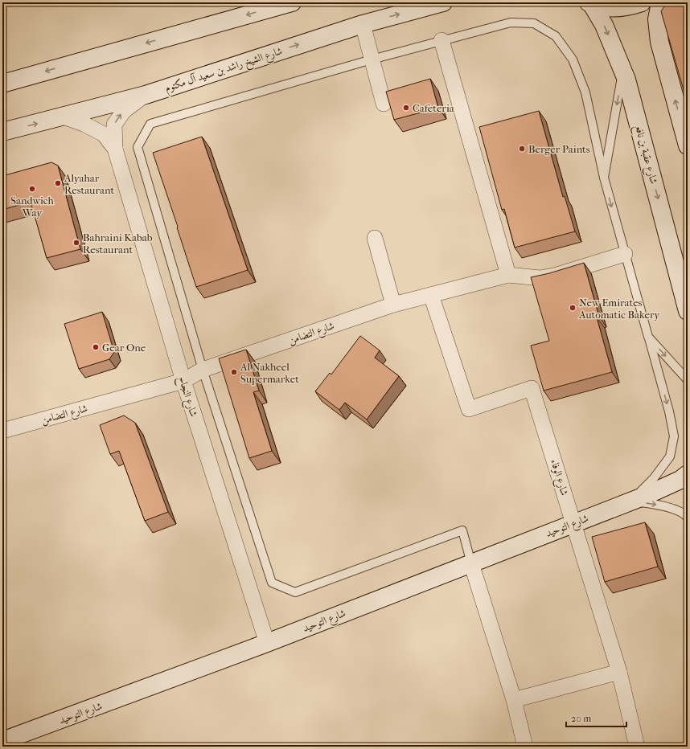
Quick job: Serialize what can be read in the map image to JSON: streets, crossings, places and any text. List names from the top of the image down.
{
  "streets": {
    "street": [
      "شارع الشيخ راشد بن سعيد آل مكتوم",
      "شارع عقبة بن نافع",
      "شارع التضامن",
      "شارع النجاح",
      "شارع الوفاء",
      "شارع التوحيد"
    ]
  },
  "crossings": [
    ["شارع الشيخ راشد بن سعيد آل مكتوم", "شارع النجاح"],
    ["شارع التضامن", "شارع النجاح"],
    ["شارع التضامن", "شارع الوفاء"],
    ["شارع النجاح", "شارع التوحيد"],
    ["شارع الوفاء", "شارع التوحيد"]
  ],
  "places": [
    "Cafeteria",
    "Berger Paints",
    "Alyahar Restaurant",
    "Sandwich Way",
    "Bahraini Kabab Restaurant",
    "New Emirates Automatic Bakery",
    "Gear One",
    "Al Nakheel Supermarket"
  ],
  "scale_bar": "20 m"
}
